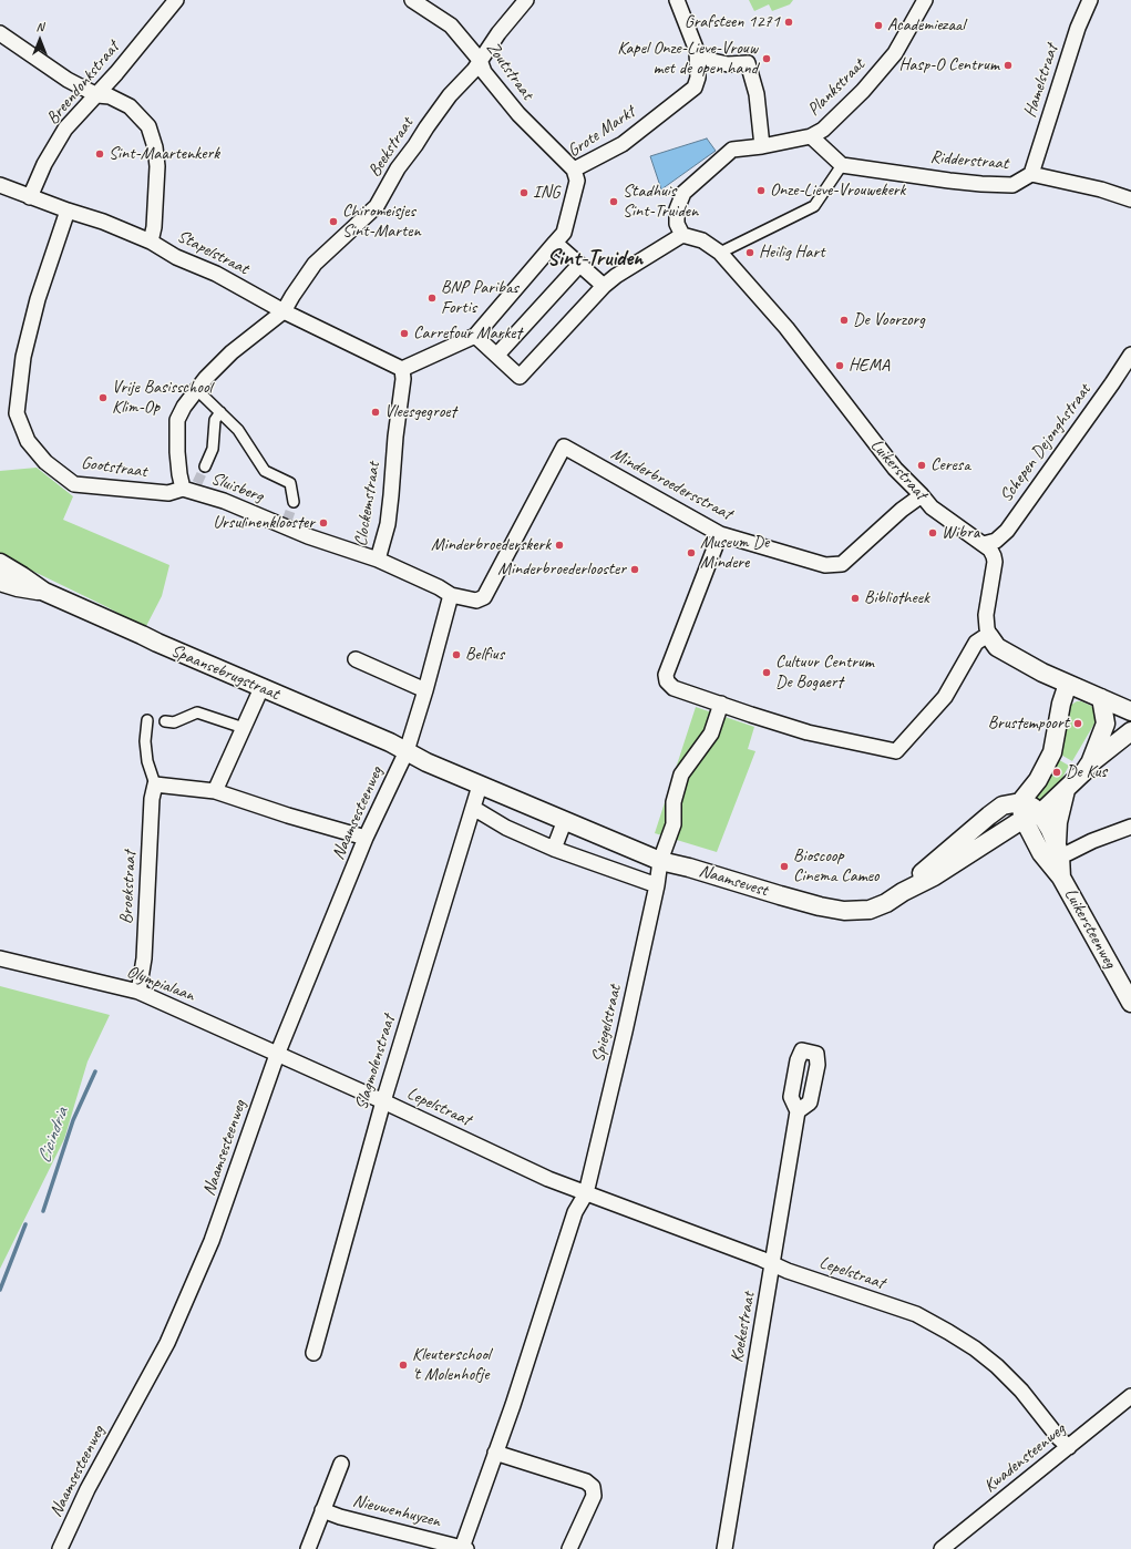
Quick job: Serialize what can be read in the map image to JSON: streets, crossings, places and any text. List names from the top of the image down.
{
  "streets": {
    "street": [
      "Zoutstraat",
      "Hamelstraat",
      "Breendonkstraat",
      "Plankstraat",
      "Grote Markt",
      "Beekstraat",
      "Ridderstraat",
      "Stapelstraat",
      "Schepen Dejonghstraat",
      "Gootstraat",
      "Luikerstraat",
      "Minderbroedersstraat",
      "Sluisberg",
      "Clockemstraat",
      "Spaansebrugstraat",
      "Naamsesteenweg",
      "Naamsevest",
      "Broekstraat",
      "Luikersteenweg",
      "Olympialaan",
      "Spiegelstraat",
      "Slagmolenstraat",
      "Lepelstraat",
      "Koekestraat",
      "Kwadensteenweg",
      "Nieuwenhuyzen"
    ]
  },
  "crossings": [
    ["Zoutstraat", "Grote Markt"],
    ["Zoutstraat", "Beekstraat"],
    ["Hamelstraat", "Ridderstraat"],
    ["Breendonkstraat", "Stapelstraat"],
    ["Plankstraat", "Luikerstraat"],
    ["Grote Markt", "Stapelstraat"],
    ["Grote Markt", "Clockemstraat"],
    ["Beekstraat", "Stapelstraat"],
    ["Stapelstraat", "Gootstraat"],
    ["Stapelstraat", "Clockemstraat"],
    ["Schepen Dejonghstraat", "Luikerstraat"],
    ["Gootstraat", "Sluisberg"],
    ["Luikerstraat", "Minderbroedersstraat"],
    ["Minderbroedersstraat", "Clockemstraat"],
    ["Sluisberg", "Clockemstraat"],
    ["Spaansebrugstraat", "Naamsesteenweg"],
    ["Spaansebrugstraat", "Naamsevest"],
    ["Naamsesteenweg", "Naamsevest"],
    ["Naamsesteenweg", "Olympialaan"],
    ["Naamsesteenweg", "Lepelstraat"],
    ["Naamsevest", "Luikersteenweg"],
    ["Naamsevest", "Spiegelstraat"],
    ["Naamsevest", "Slagmolenstraat"],
    ["Broekstraat", "Olympialaan"],
    ["Olympialaan", "Lepelstraat"],
    ["Spiegelstraat", "Lepelstraat"],
    ["Slagmolenstraat", "Lepelstraat"],
    ["Lepelstraat", "Koekestraat"],
    ["Lepelstraat", "Kwadensteenweg"]
  ],
  "districts": ["Sint-Truiden"],
  "water": ["Cicindria"],
  "places": [
    "Grafsteen 1271",
    "Academiezaal",
    "Kapel Onze-Lieve-Vrouw met de open hand",
    "Hasp-O Centrum",
    "Sint-Maartenkerk",
    "Onze-Lieve-Vrouwekerk",
    "ING",
    "Stadhuis Sint-Truiden",
    "Chiromeisjes Sint-Marten",
    "Heilig Hart",
    "BNP Paribas Fortis",
    "De Voorzorg",
    "Carrefour Market",
    "HEMA",
    "Vrije Basisschool Klim-Op",
    "Vleesgegroet",
    "Ceresa",
    "Ursulinenklooster",
    "Wibra",
    "Minderbroederskerk",
    "Museum De Mindere",
    "Minderbroederlooster",
    "Bibliotheek",
    "Belfius",
    "Cultuur Centrum De Bogaert",
    "Brustempoort",
    "De Kus",
    "Bioscoop Cinema Cameo",
    "Kleuterschool 't Molenhofje"
  ],
  "north": "top"
}
